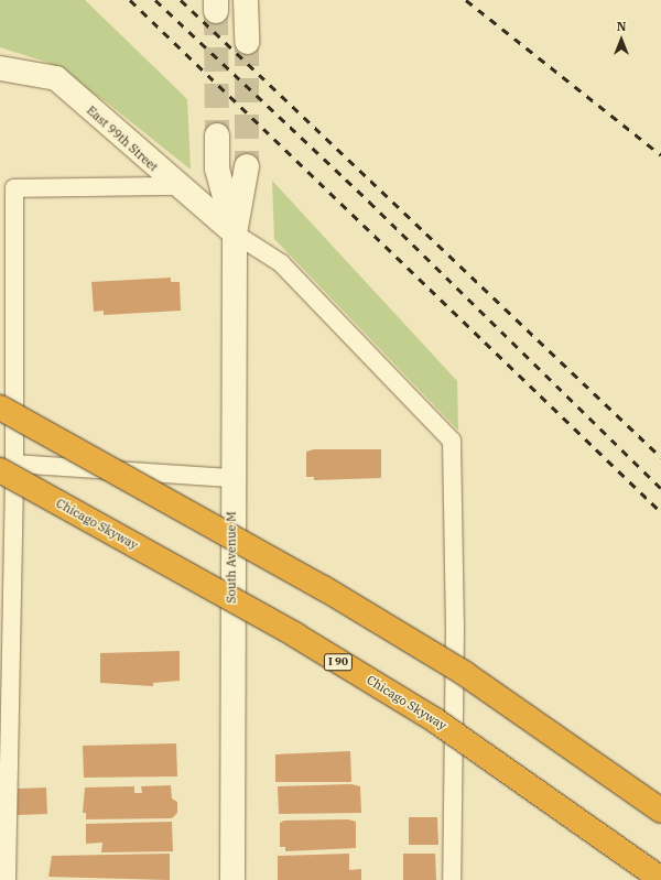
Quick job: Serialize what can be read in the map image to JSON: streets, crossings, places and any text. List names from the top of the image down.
{
  "streets": {
    "highway": ["Chicago Skyway", "I 90"],
    "street": ["East 99th Street", "South Avenue M"]
  },
  "crossings": [
    ["East 99th Street", "South Avenue M"]
  ],
  "north": "top"
}
